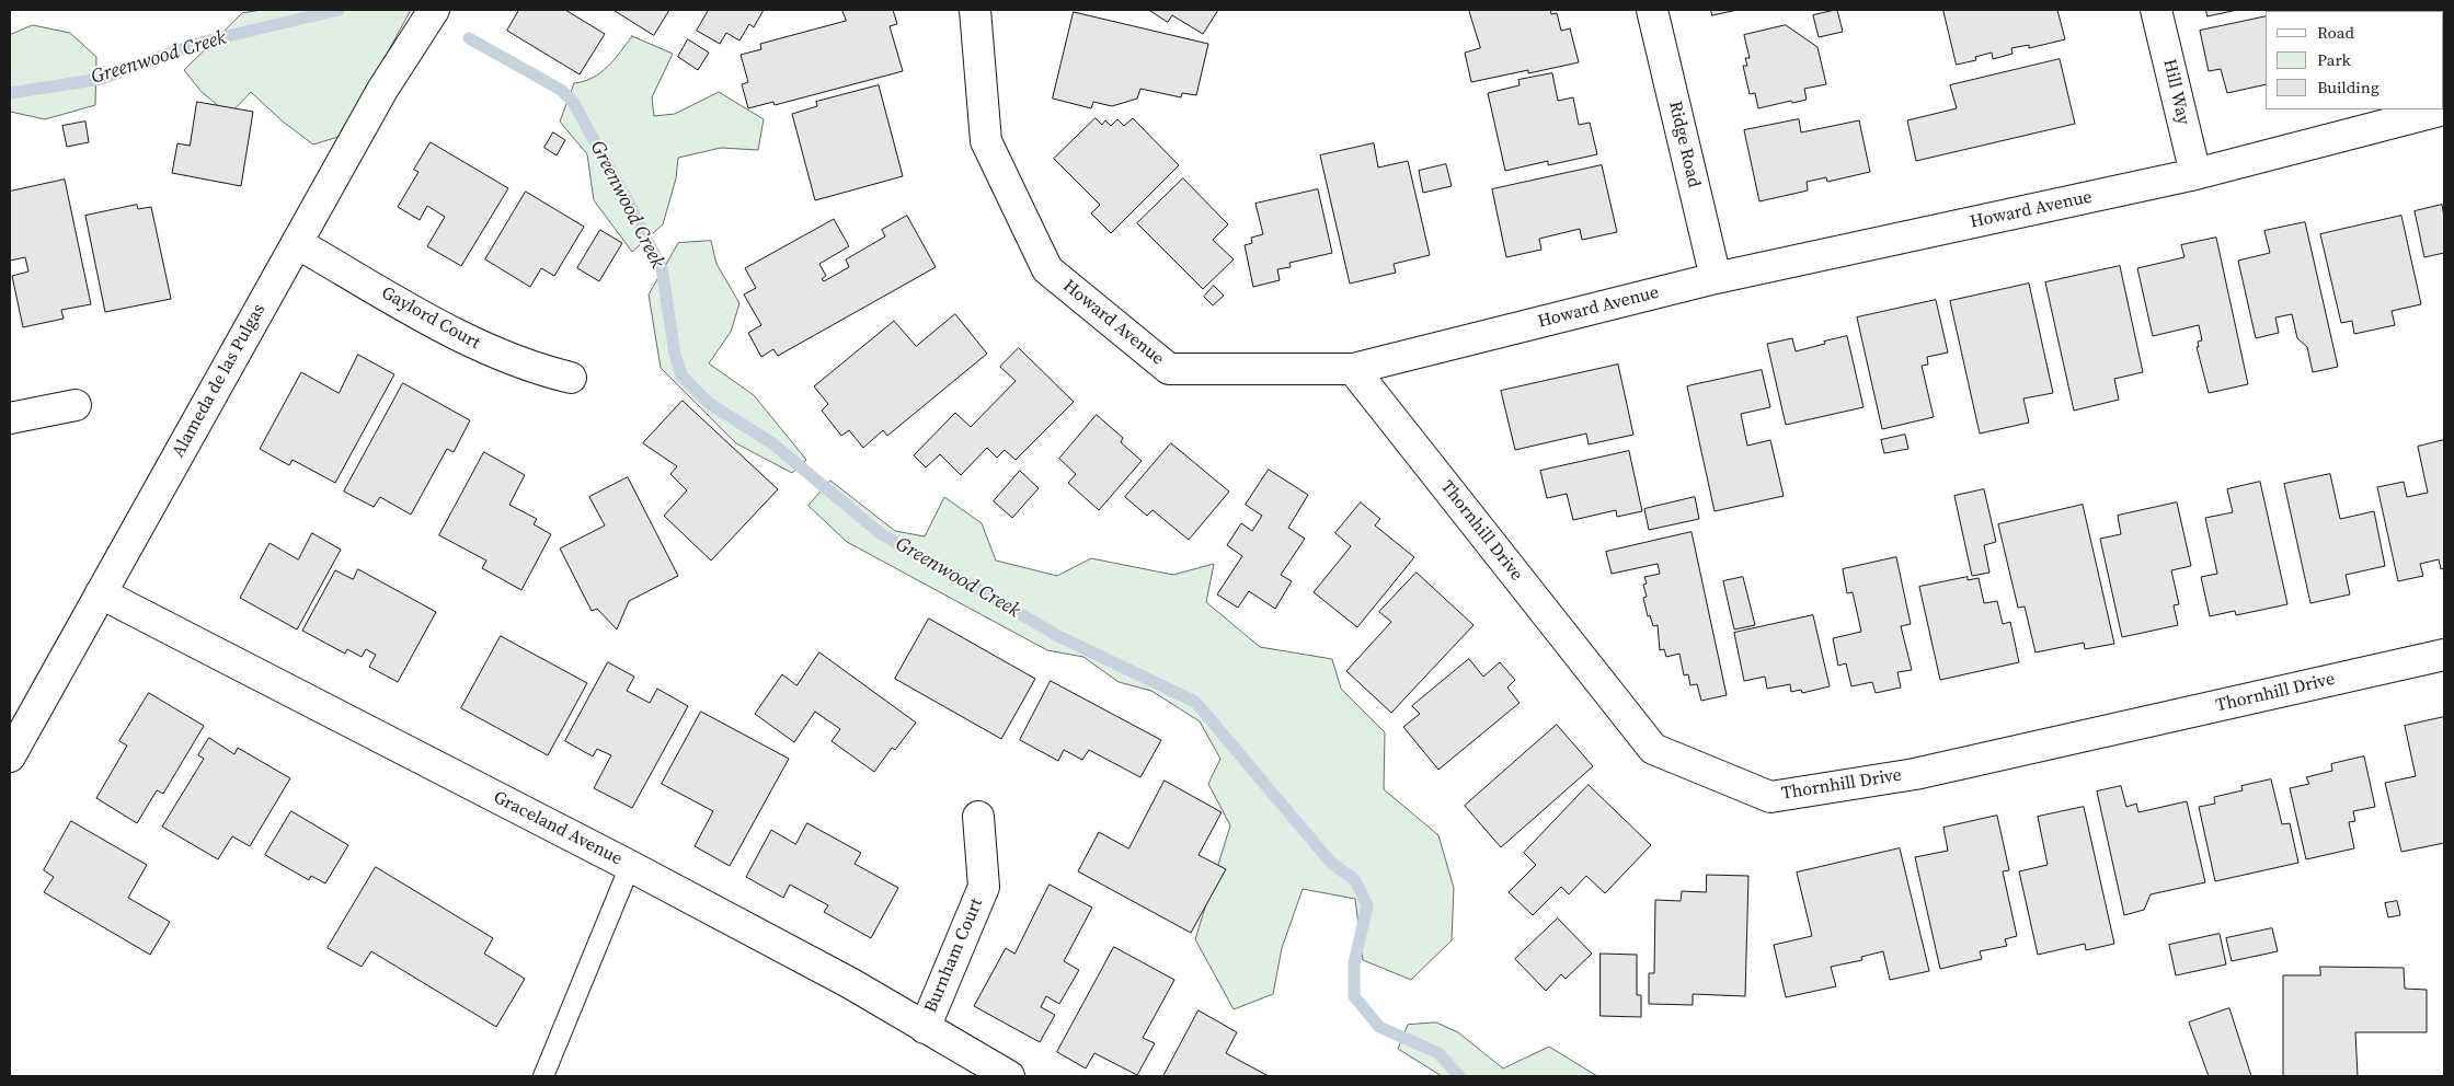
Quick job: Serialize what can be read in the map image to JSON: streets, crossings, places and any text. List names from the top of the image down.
{
  "streets": {
    "street": [
      "Hill Way",
      "Ridge Road",
      "Howard Avenue",
      "Gaylord Court",
      "Alameda de las Pulgas",
      "Thornhill Drive",
      "Graceland Avenue",
      "Burnham Court"
    ]
  },
  "crossings": [
    ["Hill Way", "Howard Avenue"],
    ["Ridge Road", "Howard Avenue"],
    ["Howard Avenue", "Thornhill Drive"],
    ["Gaylord Court", "Alameda de las Pulgas"],
    ["Alameda de las Pulgas", "Graceland Avenue"],
    ["Graceland Avenue", "Burnham Court"]
  ],
  "water": ["Greenwood Creek"],
  "legend": ["Road", "Park", "Building"]
}
